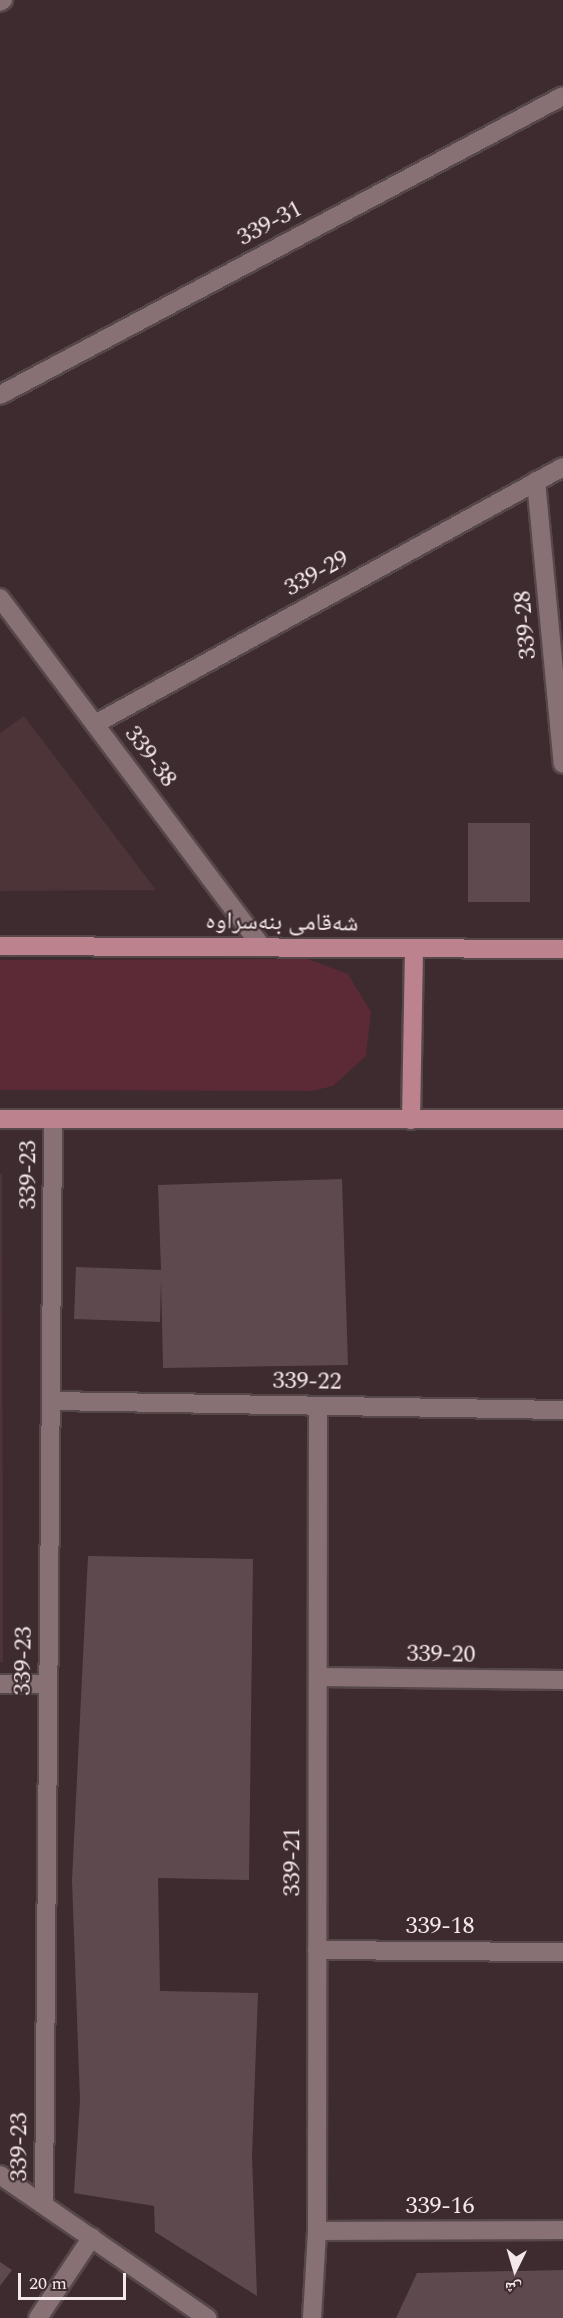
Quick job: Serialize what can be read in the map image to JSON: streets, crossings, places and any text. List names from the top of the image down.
{
  "streets": {
    "main road": ["شەقامی بنەسراوە"],
    "street": [
      "339-31",
      "339-29",
      "339-28",
      "339-38",
      "339-23",
      "339-22",
      "339-20",
      "339-21",
      "339-18",
      "339-16"
    ]
  },
  "crossings": [
    ["339-29", "339-28"],
    ["339-29", "339-38"],
    ["339-38", "شەقامی بنەسراوە"],
    ["339-23", "339-22"],
    ["339-22", "339-21"],
    ["339-20", "339-21"],
    ["339-21", "339-18"],
    ["339-21", "339-16"]
  ],
  "scale_bar": "20 m",
  "north": "bottom"
}
